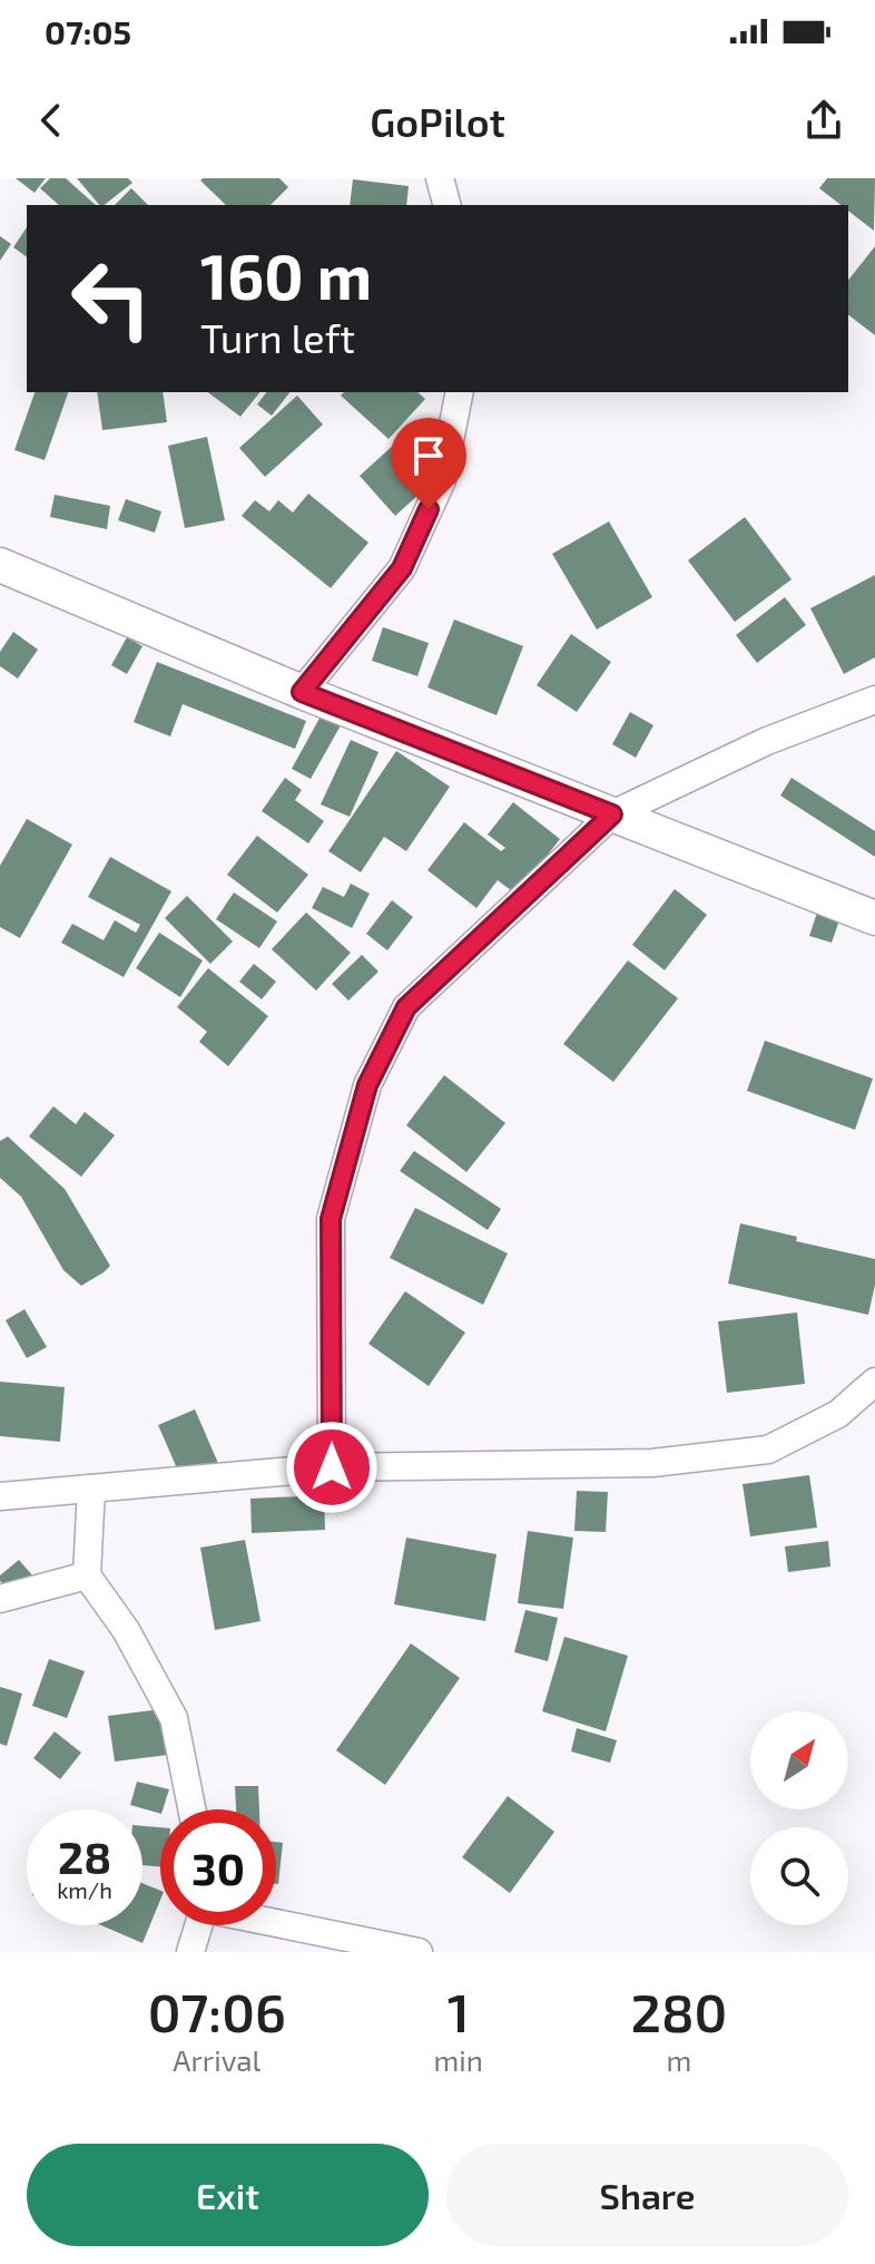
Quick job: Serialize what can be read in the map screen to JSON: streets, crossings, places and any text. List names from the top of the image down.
{
  "north": "top right",
  "page": {
    "status": "07:05",
    "header": "GoPilot",
    "turn": ["160 m", "Turn left"],
    "speed": "28 km/h",
    "limit": "30",
    "eta": [
      "07:06",
      "Arrival",
      "1",
      "min",
      "280",
      "m"
    ],
    "buttons": ["Exit", "Share"]
  }
}
